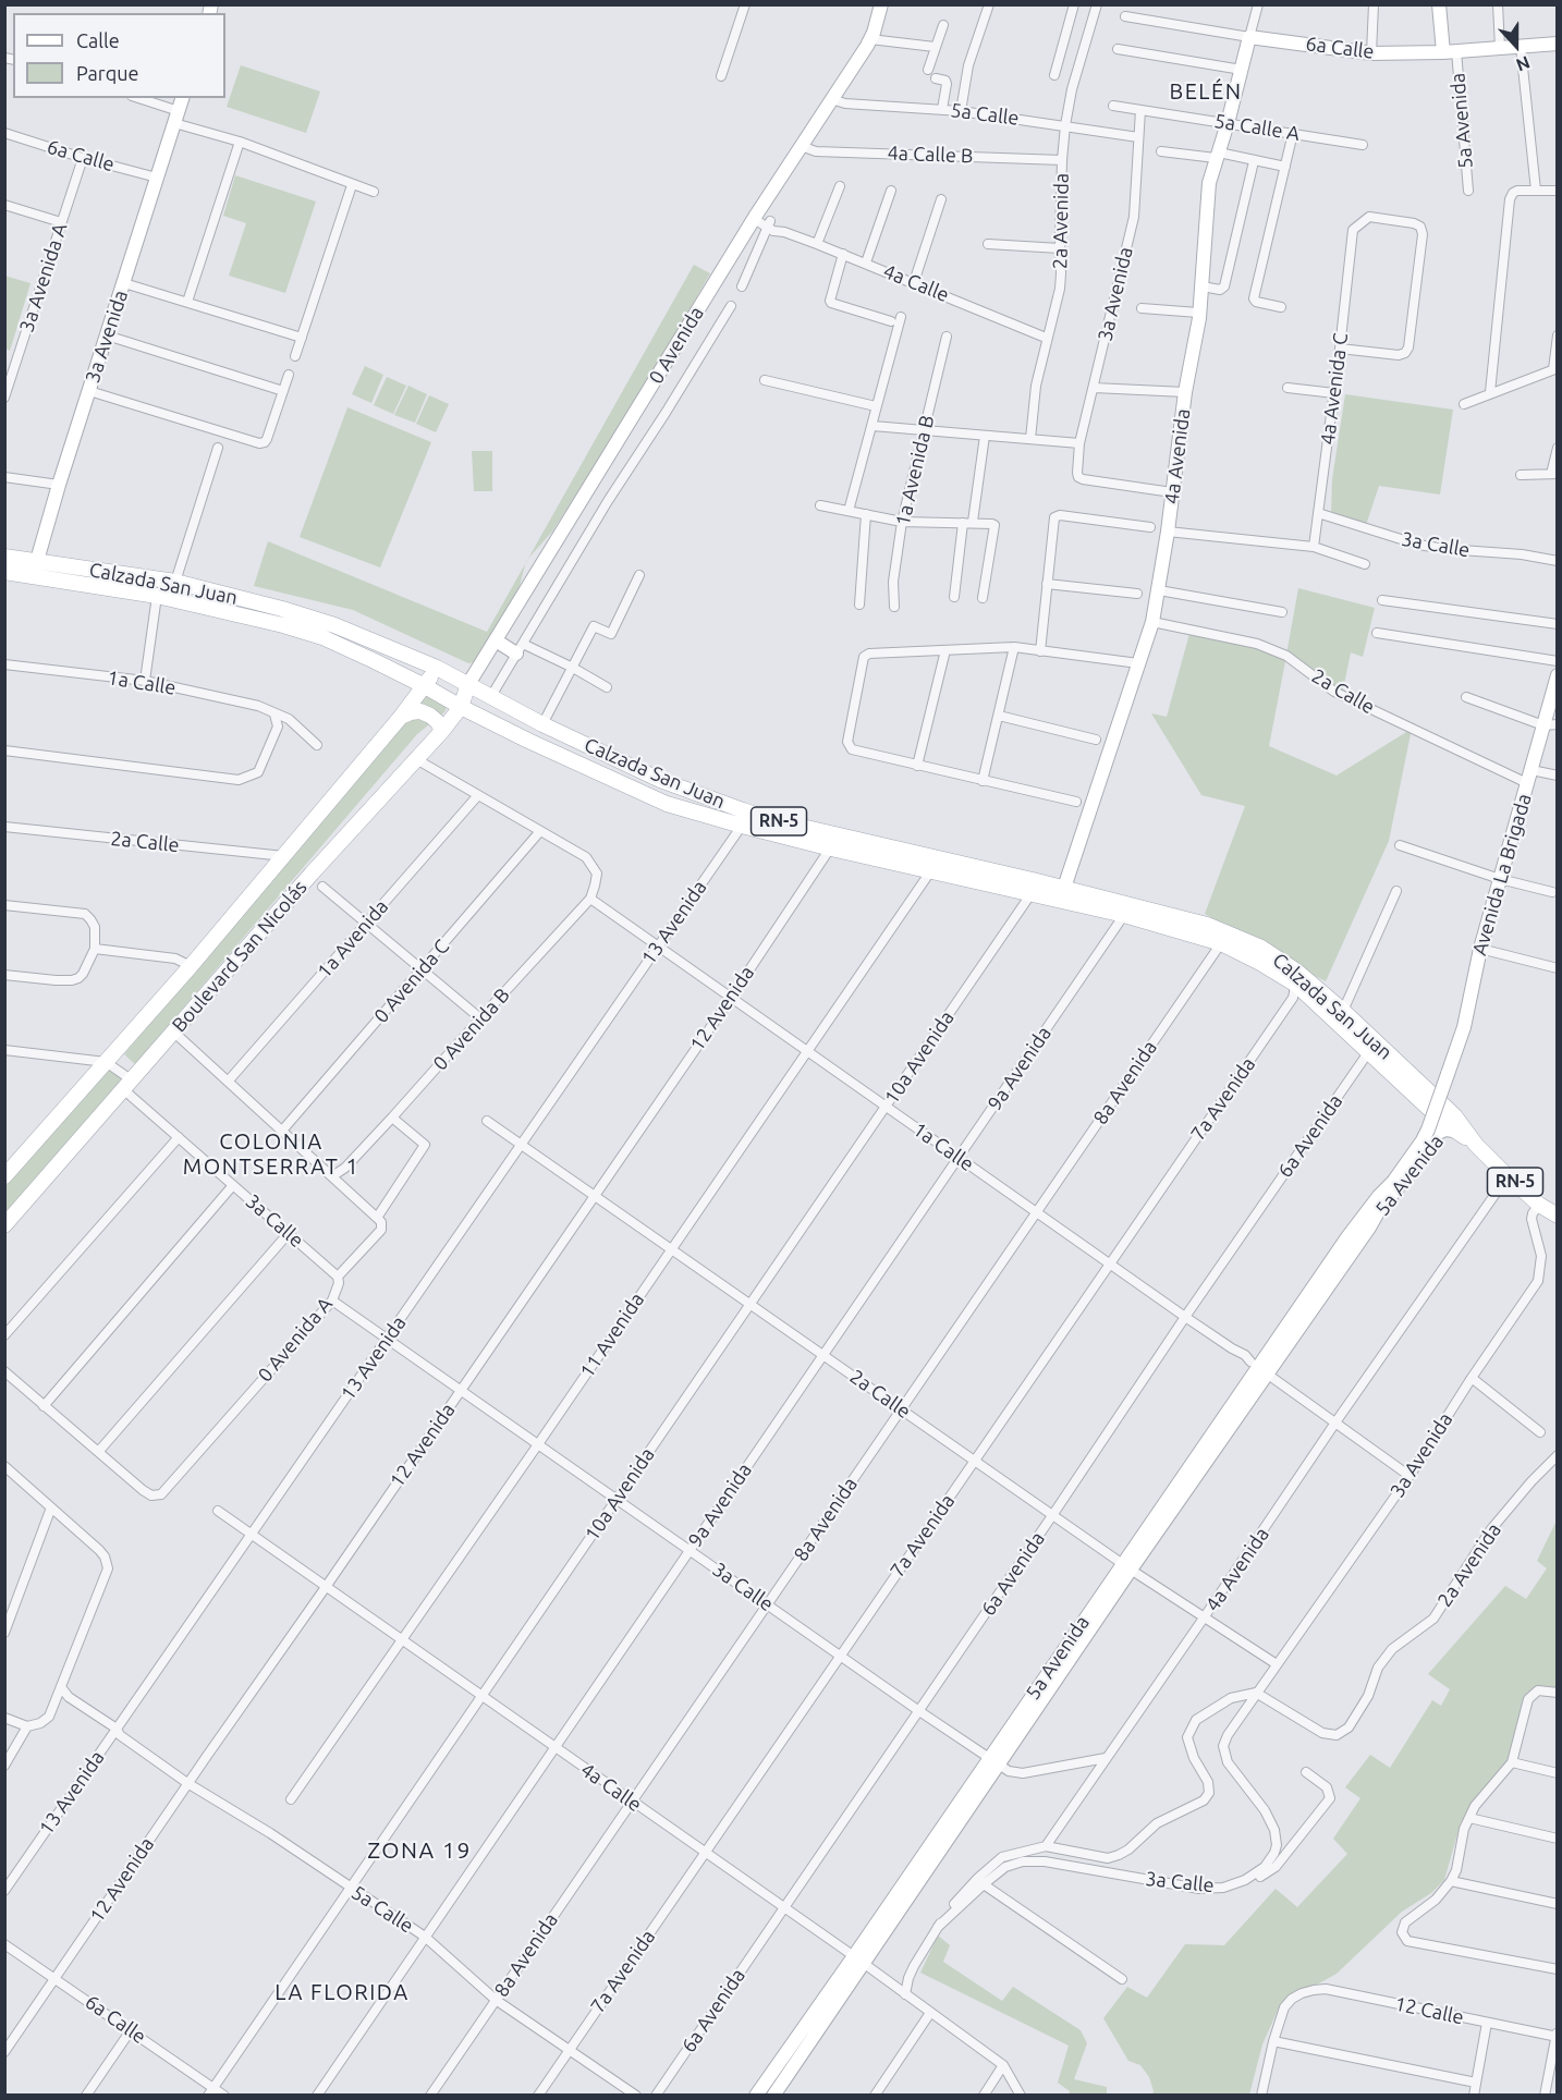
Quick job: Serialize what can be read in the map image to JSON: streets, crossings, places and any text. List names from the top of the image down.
{
  "streets": {
    "main road": [
      "6a Calle",
      "5a Avenida",
      "3a Avenida",
      "0 Avenida",
      "4a Avenida",
      "Calzada San Juan",
      "RN-5",
      "Avenida La Brigada",
      "Boulevard San Nicolás"
    ],
    "street": [
      "5a Calle",
      "5a Calle A",
      "4a Calle B",
      "2a Avenida",
      "3a Avenida A",
      "4a Calle",
      "4a Avenida C",
      "1a Avenida B",
      "3a Calle",
      "1a Calle",
      "2a Calle",
      "13 Avenida",
      "1a Avenida",
      "0 Avenida C",
      "12 Avenida",
      "0 Avenida B",
      "10a Avenida",
      "9a Avenida",
      "8a Avenida",
      "7a Avenida",
      "6a Avenida",
      "11 Avenida",
      "0 Avenida A",
      "12 Calle"
    ]
  },
  "crossings": [
    ["6a Calle", "5a Avenida"],
    ["6a Calle", "3a Avenida A"],
    ["6a Calle", "3a Avenida"],
    ["6a Calle", "4a Avenida"],
    ["6a Calle", "12 Avenida"],
    ["6a Calle", "10a Avenida"],
    ["5a Calle", "2a Avenida"],
    ["5a Calle", "3a Avenida"],
    ["5a Calle", "0 Avenida"],
    ["5a Calle", "13 Avenida"],
    ["5a Calle", "12 Avenida"],
    ["5a Calle", "10a Avenida"],
    ["5a Calle", "9a Avenida"],
    ["5a Calle", "8a Avenida"],
    ["5a Calle", "7a Avenida"],
    ["5a Avenida", "4a Calle"],
    ["5a Avenida", "3a Calle"],
    ["5a Avenida", "Calzada San Juan"],
    ["5a Avenida", "1a Calle"],
    ["5a Avenida", "2a Calle"],
    ["5a Avenida", "Avenida La Brigada"],
    ["5a Calle A", "3a Avenida"],
    ["5a Calle A", "4a Avenida"],
    ["4a Calle B", "2a Avenida"],
    ["4a Calle B", "0 Avenida"],
    ["2a Avenida", "4a Calle"],
    ["2a Avenida", "3a Avenida"],
    ["2a Avenida", "3a Calle"],
    ["4a Calle", "0 Avenida"],
    ["4a Calle", "13 Avenida"],
    ["4a Calle", "12 Avenida"],
    ["4a Calle", "10a Avenida"],
    ["4a Calle", "9a Avenida"],
    ["4a Calle", "8a Avenida"],
    ["4a Calle", "7a Avenida"],
    ["4a Calle", "6a Avenida"],
    ["4a Calle", "11 Avenida"],
    ["3a Avenida", "4a Avenida"],
    ["3a Avenida", "3a Calle"],
    ["3a Avenida", "Calzada San Juan"],
    ["3a Avenida", "1a Calle"],
    ["3a Avenida", "2a Calle"],
    ["0 Avenida", "Calzada San Juan"],
    ["0 Avenida", "Boulevard San Nicolás"],
    ["4a Avenida C", "3a Calle"],
    ["4a Avenida", "3a Calle"],
    ["4a Avenida", "Calzada San Juan"],
    ["4a Avenida", "1a Calle"],
    ["4a Avenida", "2a Calle"],
    ["3a Calle", "13 Avenida"],
    ["3a Calle", "Boulevard San Nicolás"],
    ["3a Calle", "12 Avenida"],
    ["3a Calle", "10a Avenida"],
    ["3a Calle", "9a Avenida"],
    ["3a Calle", "8a Avenida"],
    ["3a Calle", "7a Avenida"],
    ["3a Calle", "6a Avenida"],
    ["3a Calle", "11 Avenida"],
    ["3a Calle", "0 Avenida A"],
    ["Calzada San Juan", "13 Avenida"],
    ["Calzada San Juan", "Boulevard San Nicolás"],
    ["Calzada San Juan", "12 Avenida"],
    ["Calzada San Juan", "10a Avenida"],
    ["Calzada San Juan", "9a Avenida"],
    ["Calzada San Juan", "8a Avenida"],
    ["Calzada San Juan", "7a Avenida"],
    ["Calzada San Juan", "6a Avenida"],
    ["Calzada San Juan", "11 Avenida"],
    ["1a Calle", "13 Avenida"],
    ["1a Calle", "12 Avenida"],
    ["1a Calle", "0 Avenida B"],
    ["1a Calle", "10a Avenida"],
    ["1a Calle", "9a Avenida"],
    ["1a Calle", "8a Avenida"],
    ["1a Calle", "7a Avenida"],
    ["1a Calle", "6a Avenida"],
    ["1a Calle", "11 Avenida"],
    ["2a Calle", "Avenida La Brigada"],
    ["2a Calle", "13 Avenida"],
    ["2a Calle", "Boulevard San Nicolás"],
    ["2a Calle", "12 Avenida"],
    ["2a Calle", "10a Avenida"],
    ["2a Calle", "9a Avenida"],
    ["2a Calle", "8a Avenida"],
    ["2a Calle", "7a Avenida"],
    ["2a Calle", "6a Avenida"],
    ["2a Calle", "11 Avenida"],
    ["0 Avenida C", "0 Avenida B"],
    ["0 Avenida B", "0 Avenida A"]
  ],
  "districts": [
    "BELÉN",
    "COLONIA MONTSERRAT 1",
    "ZONA 19",
    "LA FLORIDA"
  ],
  "legend": ["Calle", "Parque"],
  "north": "bottom"
}
